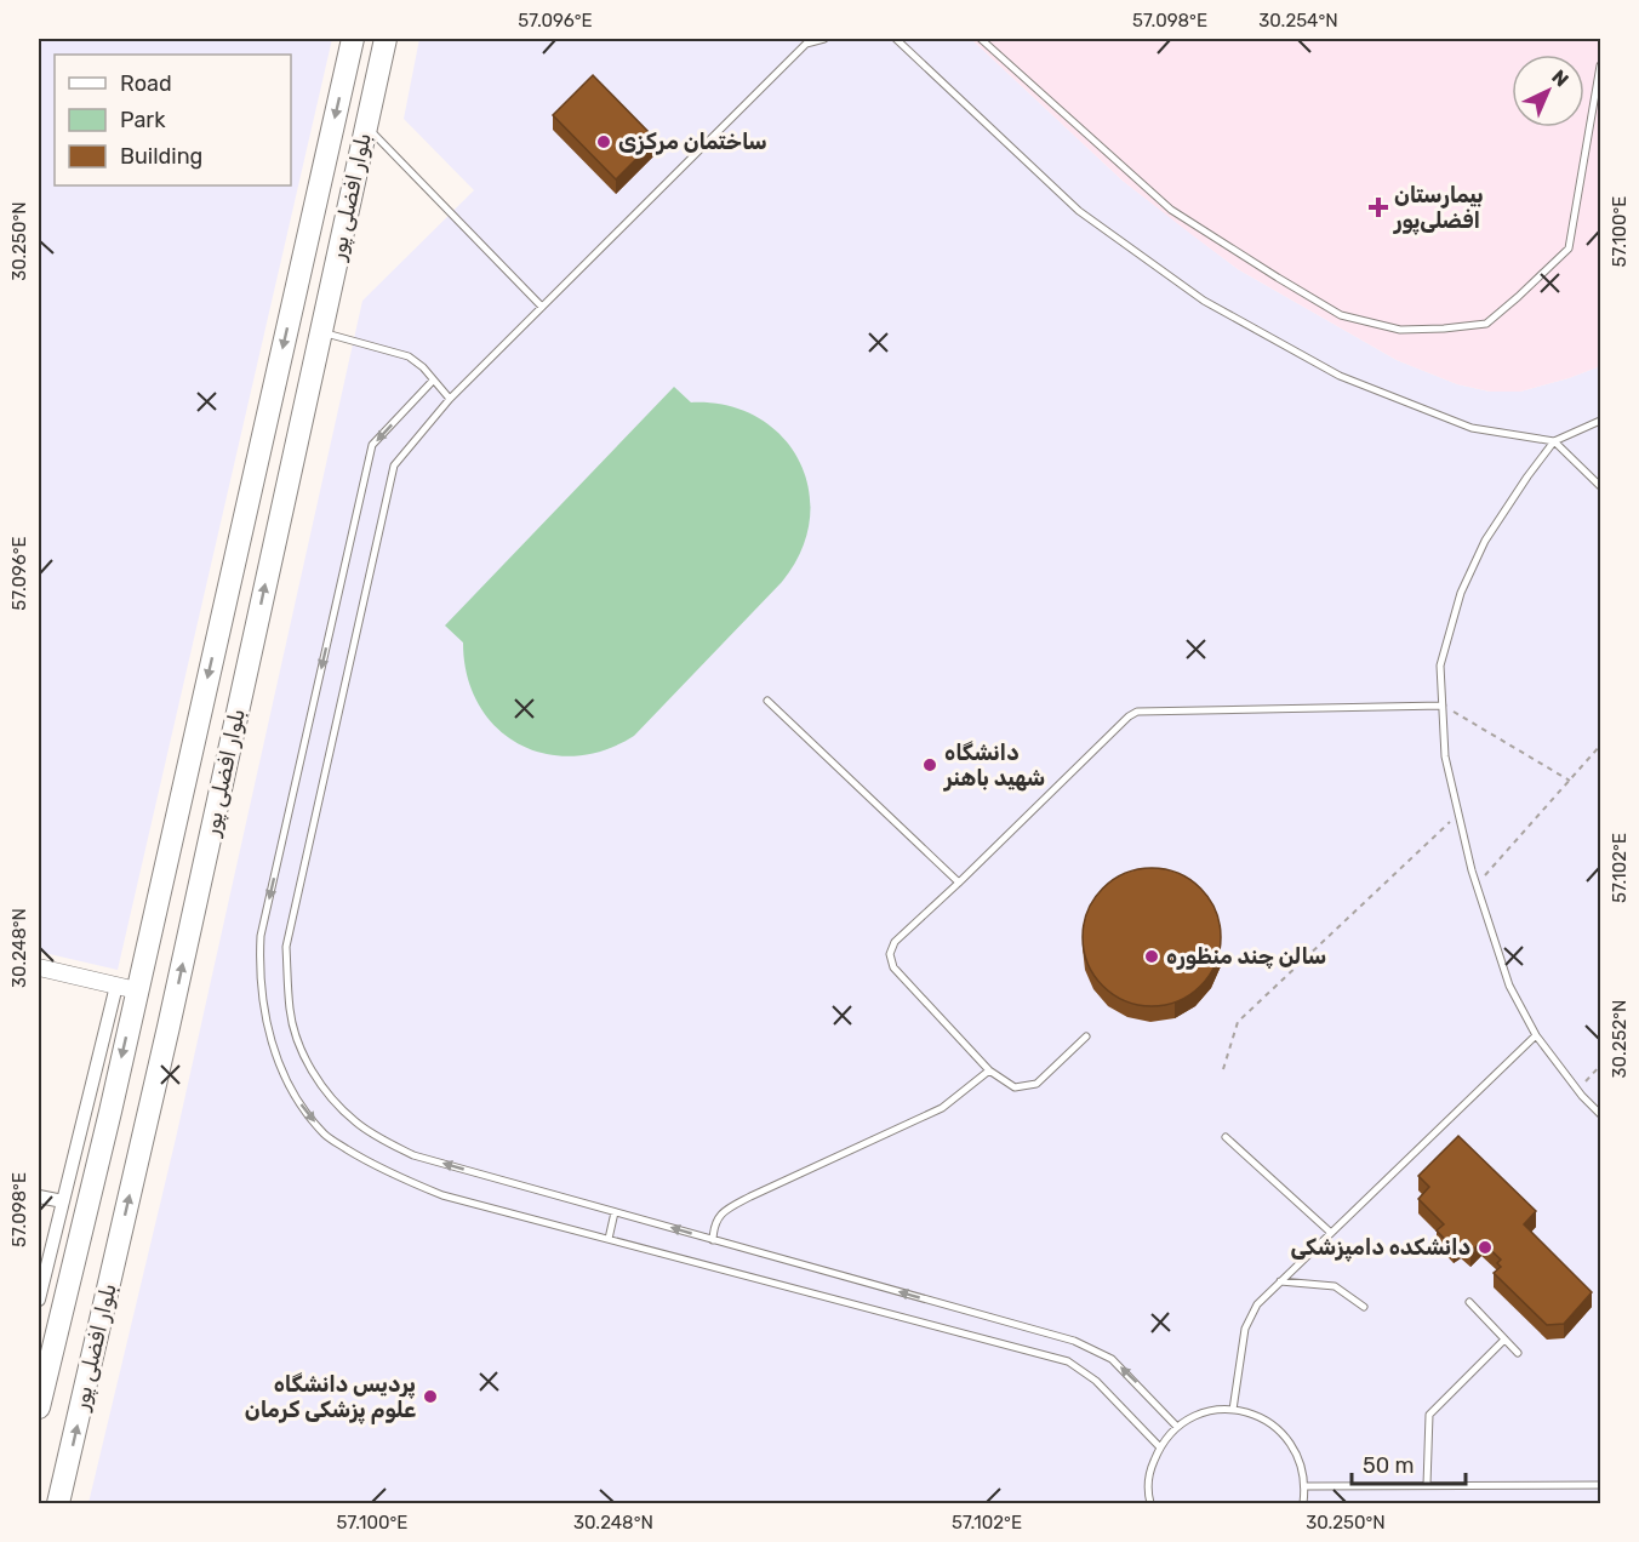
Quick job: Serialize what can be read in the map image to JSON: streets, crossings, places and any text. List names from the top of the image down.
{
  "streets": {
    "highway": ["بلوار افضلی پور"]
  },
  "places": {
    "other": [
      "ساختمان مرکزی",
      "دانشگاه شهید باهنر",
      "سالن چند منظوره",
      "دانشکده دامپزشکی",
      "پردیس دانشگاه علوم پزشکی کرمان"
    ],
    "health": ["بیمارستان افضلی‌پور"]
  },
  "legend": ["Road", "Park", "Building"],
  "scale_bar": "50 m",
  "north": "top right",
  "coordinates": [
    "57.096°E",
    "57.098°E",
    "30.254°N",
    "57.100°E",
    "30.250°N",
    "57.102°E",
    "30.248°N",
    "30.252°N"
  ]
}
